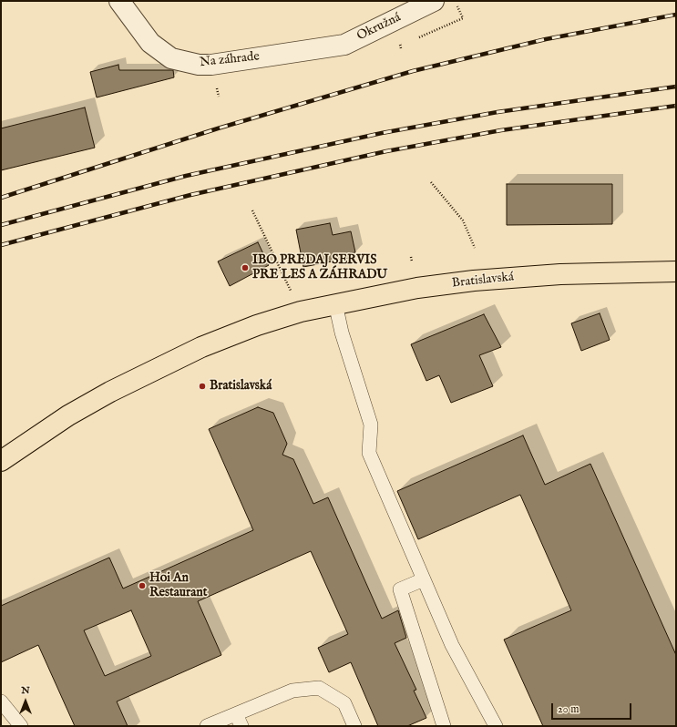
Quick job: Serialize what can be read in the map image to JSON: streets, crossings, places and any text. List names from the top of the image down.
{
  "streets": {
    "main road": ["Bratislavská"],
    "street": ["Okružná", "Na záhrade"]
  },
  "crossings": [
    ["Okružná", "Na záhrade"]
  ],
  "places": ["IBO PREDAJ SERVIS PRE LES A ZÁHRADU", "Bratislavská", "Hoi An Restaurant"],
  "scale_bar": "20 m",
  "north": "top"
}
